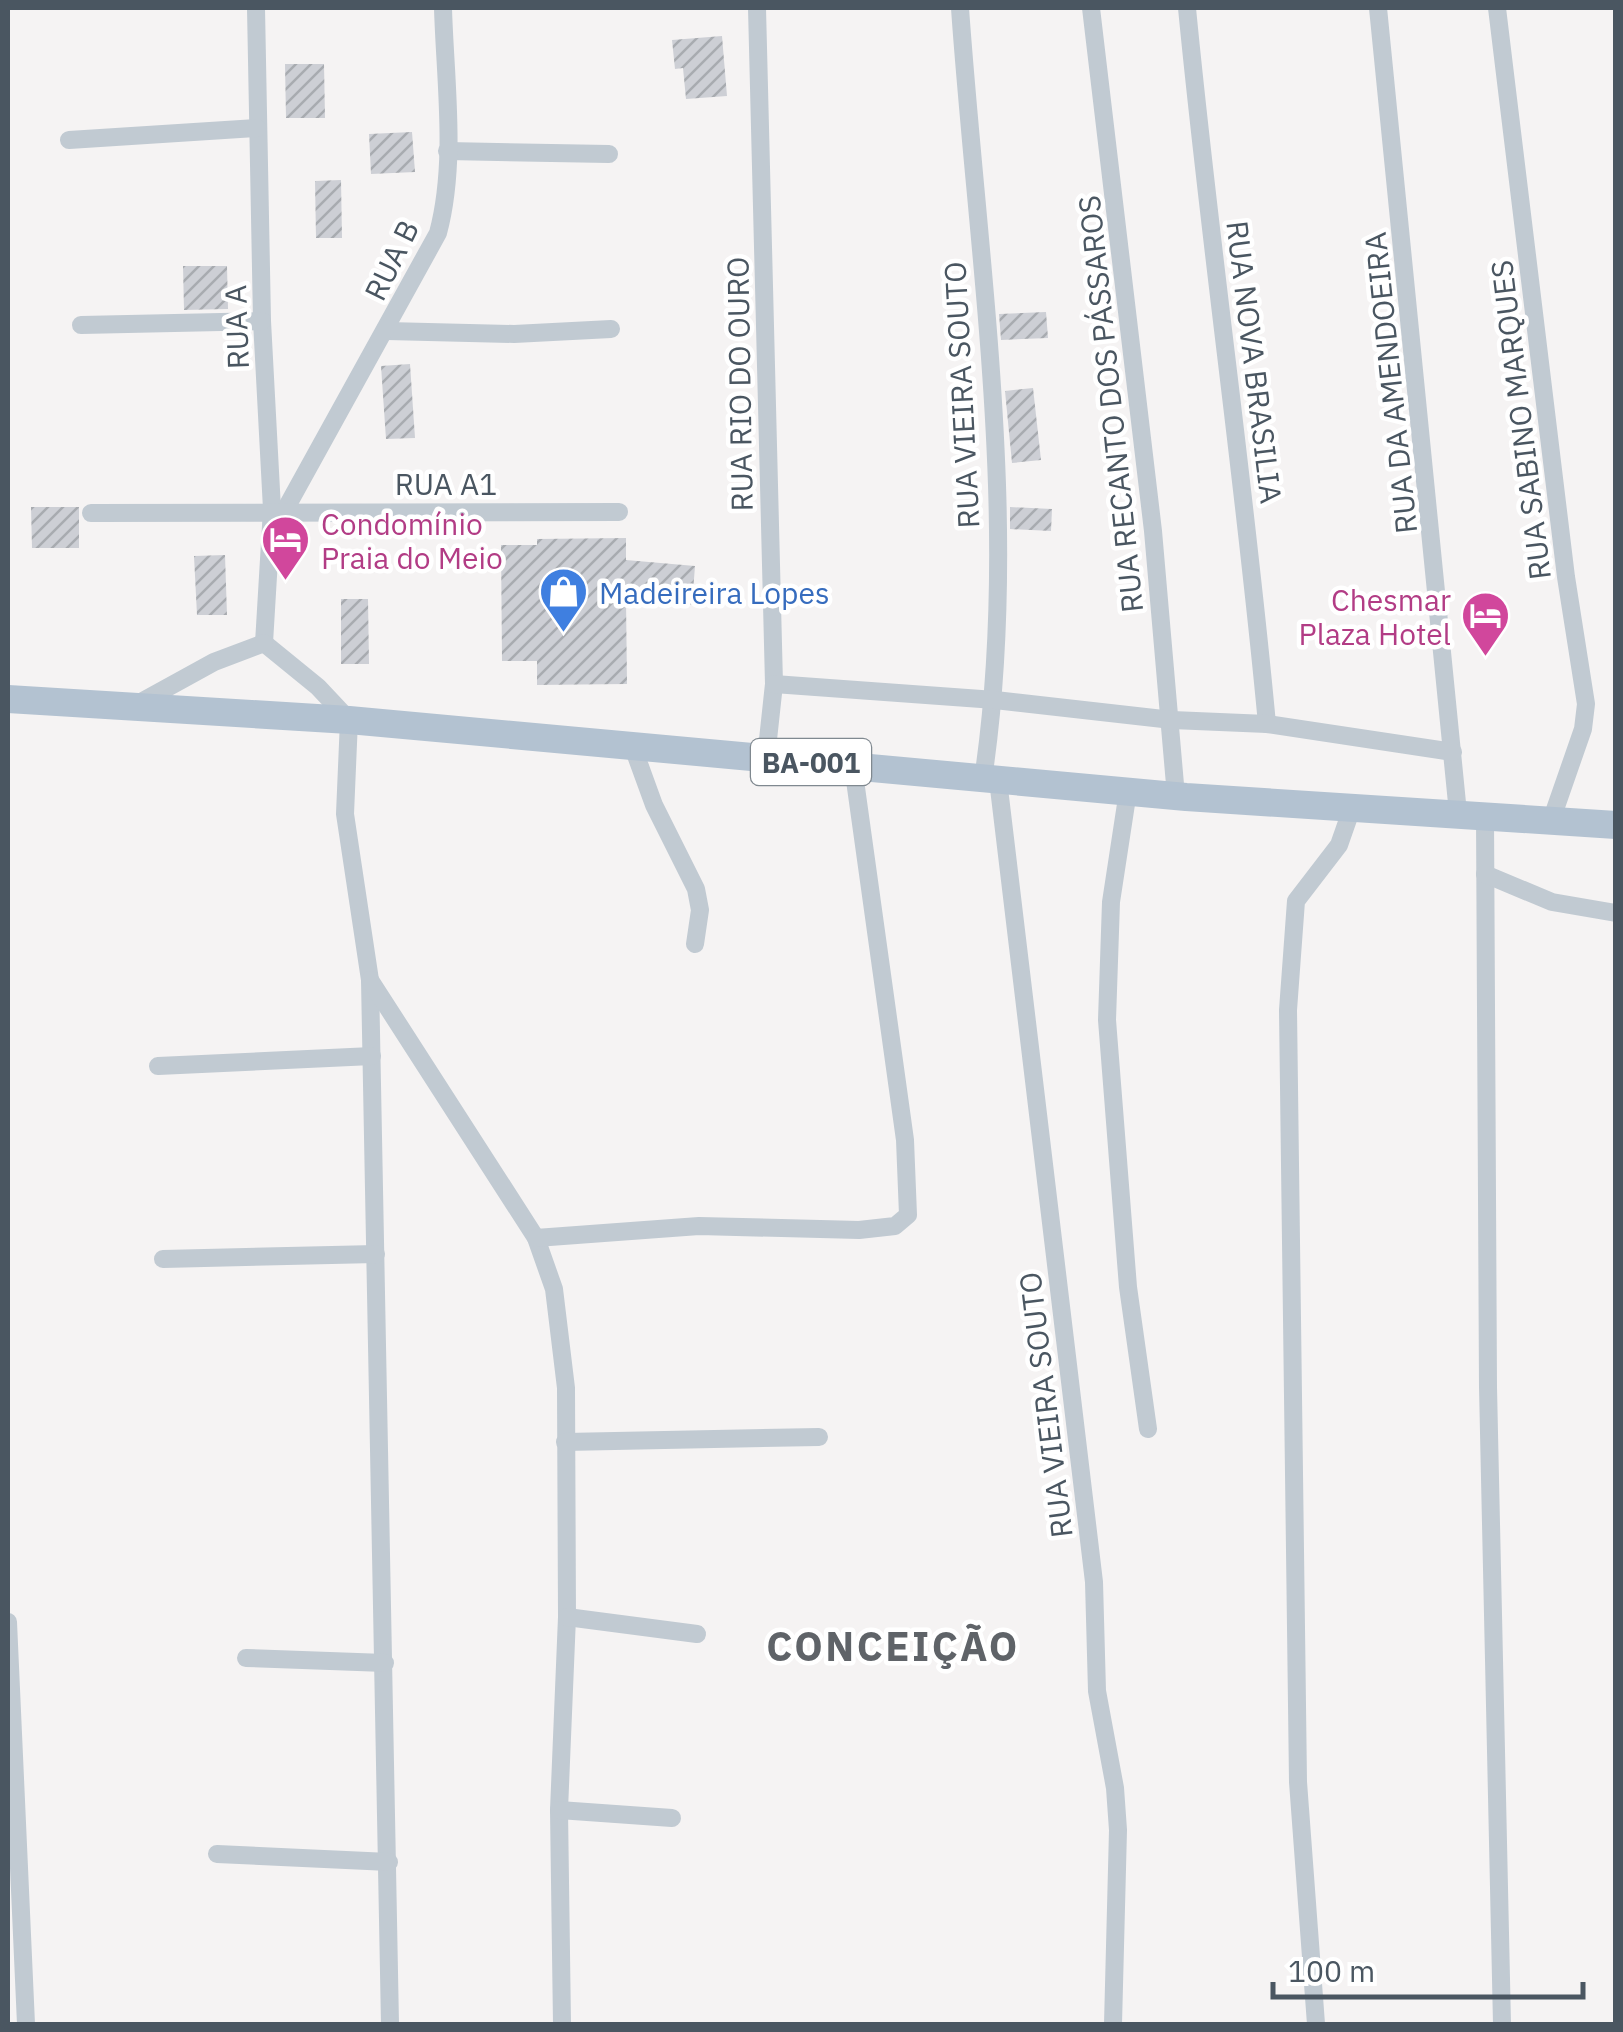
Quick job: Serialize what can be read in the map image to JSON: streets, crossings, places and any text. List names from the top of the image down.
{
  "streets": {
    "main road": ["BA-001"],
    "street": [
      "RUA B",
      "RUA A",
      "RUA NOVA BRASILIA",
      "RUA DA AMENDOEIRA",
      "RUA RIO DO OURO",
      "RUA VIEIRA SOUTO",
      "RUA RECANTO DOS PÁSSAROS",
      "RUA SABINO MARQUES",
      "RUA A1"
    ]
  },
  "crossings": [
    ["RUA B", "RUA A"],
    ["RUA B", "RUA A1"],
    ["RUA A", "RUA A1"],
    ["RUA DA AMENDOEIRA", "BA-001"],
    ["RUA RIO DO OURO", "BA-001"],
    ["RUA VIEIRA SOUTO", "BA-001"],
    ["RUA RECANTO DOS PÁSSAROS", "BA-001"],
    ["RUA SABINO MARQUES", "BA-001"]
  ],
  "districts": ["CONCEIÇÃO"],
  "places": {
    "hotel": ["Condomínio Praia do Meio", "Chesmar Plaza Hotel"],
    "shop": ["Madeireira Lopes"]
  },
  "scale_bar": "100 m"
}
